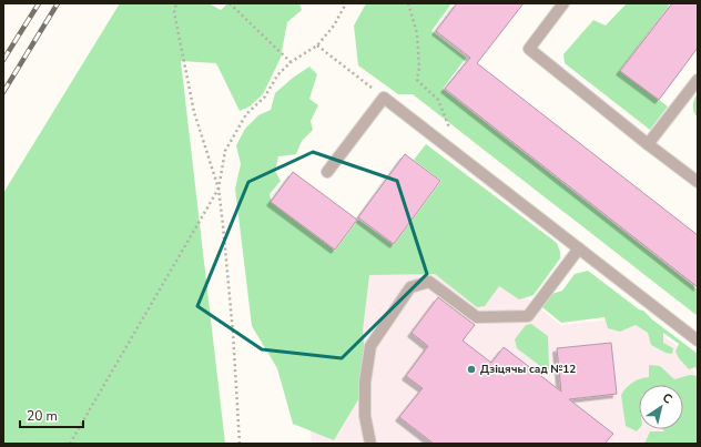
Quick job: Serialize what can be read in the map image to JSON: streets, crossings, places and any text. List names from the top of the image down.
{
  "places": ["Дзіцячы сад №12"],
  "scale_bar": "20 m",
  "north": "top right"
}
